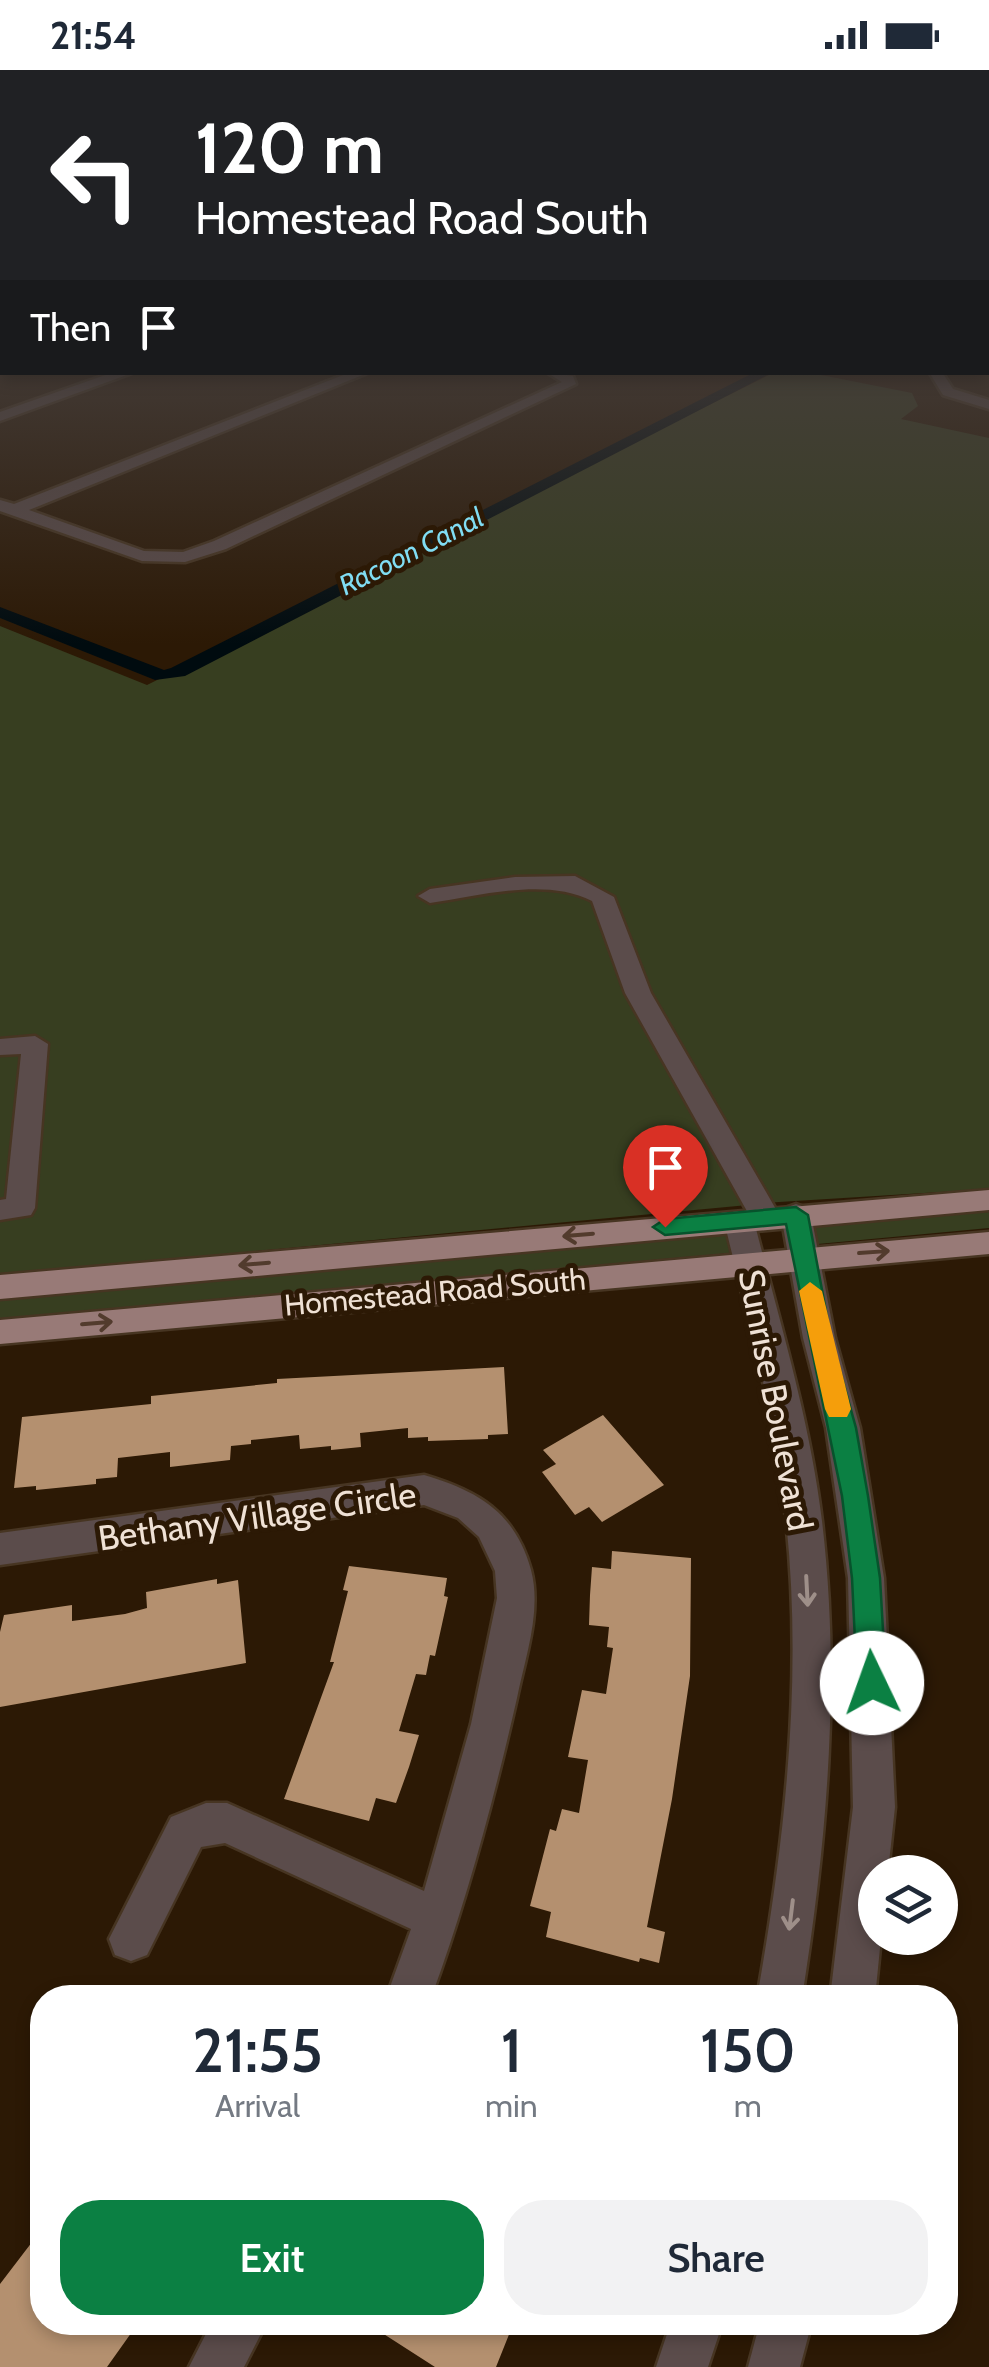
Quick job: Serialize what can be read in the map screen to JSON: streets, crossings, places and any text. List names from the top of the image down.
{
  "streets": {
    "main road": ["Homestead Road South"],
    "street": ["Sunrise Boulevard", "Bethany Village Circle"]
  },
  "crossings": [
    ["Homestead Road South", "Sunrise Boulevard"]
  ],
  "water": ["Racoon Canal"],
  "page": {
    "status": "21:54",
    "turn": ["120 m", "Homestead Road South"],
    "then": "Then",
    "eta": [
      "21:55",
      "Arrival",
      "1",
      "min",
      "150",
      "m"
    ],
    "buttons": ["Exit", "Share"]
  }
}
